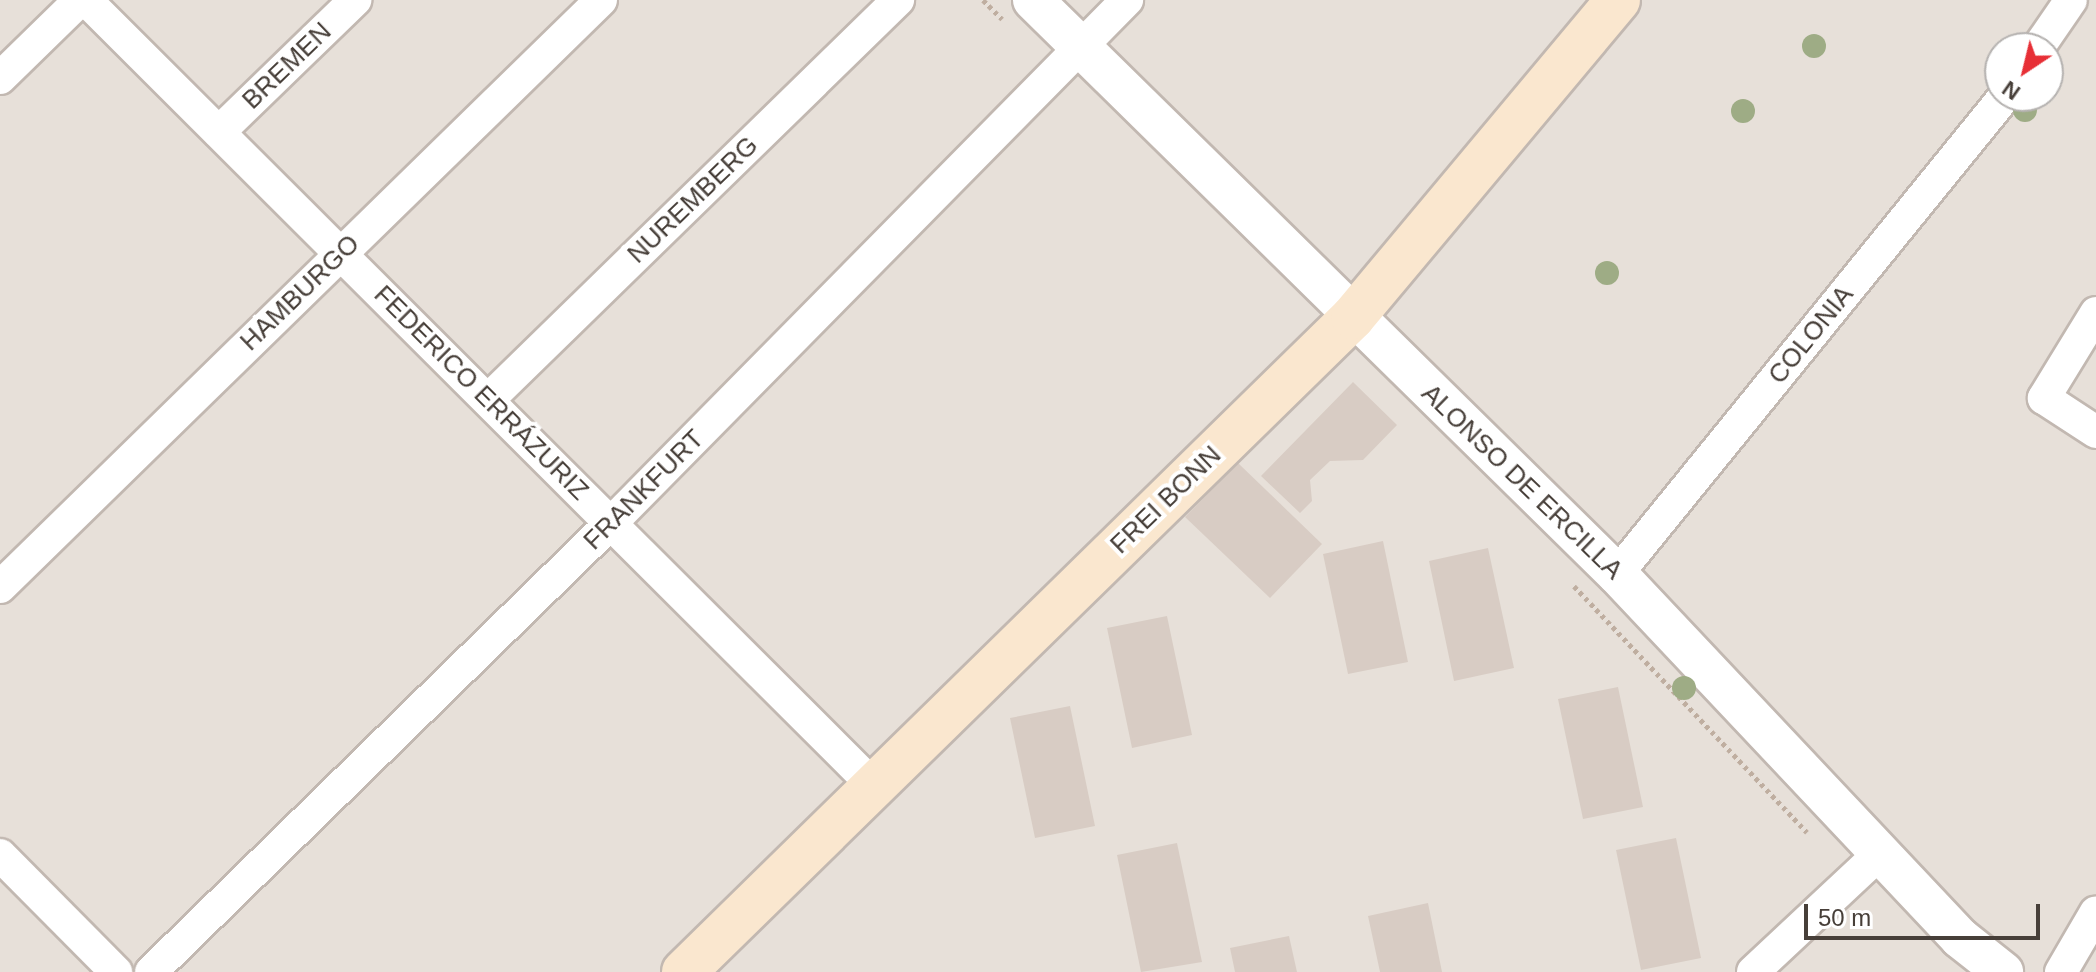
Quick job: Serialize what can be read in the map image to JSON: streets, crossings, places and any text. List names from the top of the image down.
{
  "streets": {
    "main road": ["FREI BONN"],
    "street": [
      "BREMEN",
      "NUREMBERG",
      "HAMBURGO",
      "COLONIA",
      "FEDERICO ERRÁZURIZ",
      "ALONSO DE ERCILLA",
      "FRANKFURT"
    ]
  },
  "crossings": [
    ["BREMEN", "FEDERICO ERRÁZURIZ"],
    ["NUREMBERG", "FEDERICO ERRÁZURIZ"],
    ["HAMBURGO", "FEDERICO ERRÁZURIZ"],
    ["COLONIA", "ALONSO DE ERCILLA"],
    ["FEDERICO ERRÁZURIZ", "FRANKFURT"],
    ["FEDERICO ERRÁZURIZ", "FREI BONN"],
    ["ALONSO DE ERCILLA", "FRANKFURT"],
    ["ALONSO DE ERCILLA", "FREI BONN"]
  ],
  "scale_bar": "50 m",
  "north": "bottom left"
}
